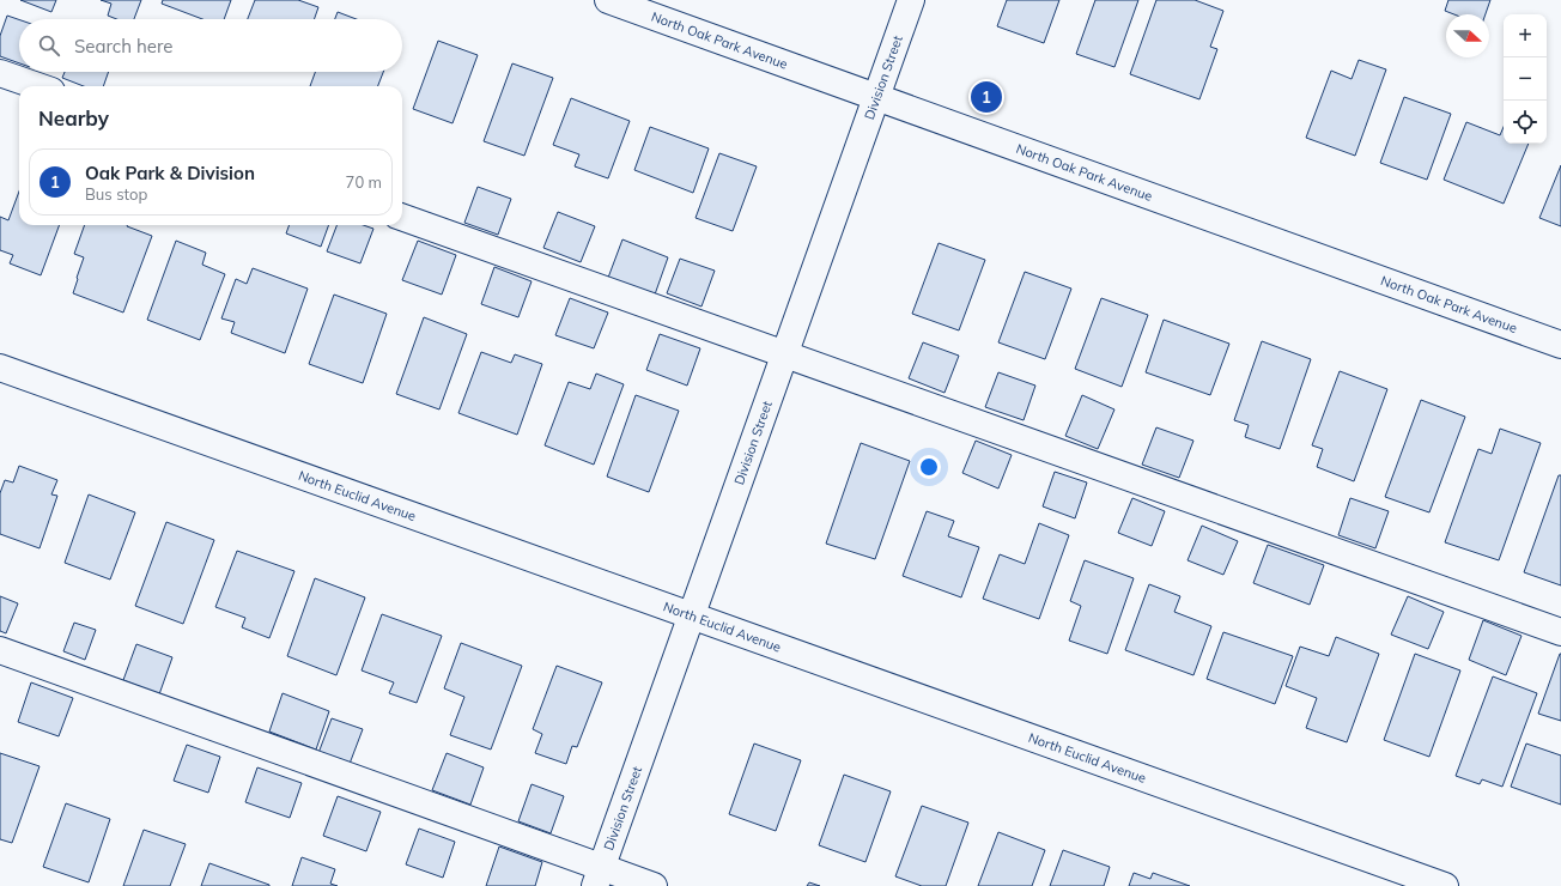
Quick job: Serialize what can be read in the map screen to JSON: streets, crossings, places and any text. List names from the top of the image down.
{
  "streets": {
    "street": ["North Oak Park Avenue", "Division Street", "North Euclid Avenue"]
  },
  "crossings": [
    ["North Oak Park Avenue", "Division Street"],
    ["Division Street", "North Euclid Avenue"]
  ],
  "north": "right",
  "page": {
    "map_buttons": ["+", "−"],
    "search": "Search here",
    "pins": "1",
    "heading": "Nearby",
    "list": [
      {
        "mark": "1",
        "name": "Oak Park & Division",
        "note": "Bus stop",
        "value": "70 m"
      }
    ]
  }
}
